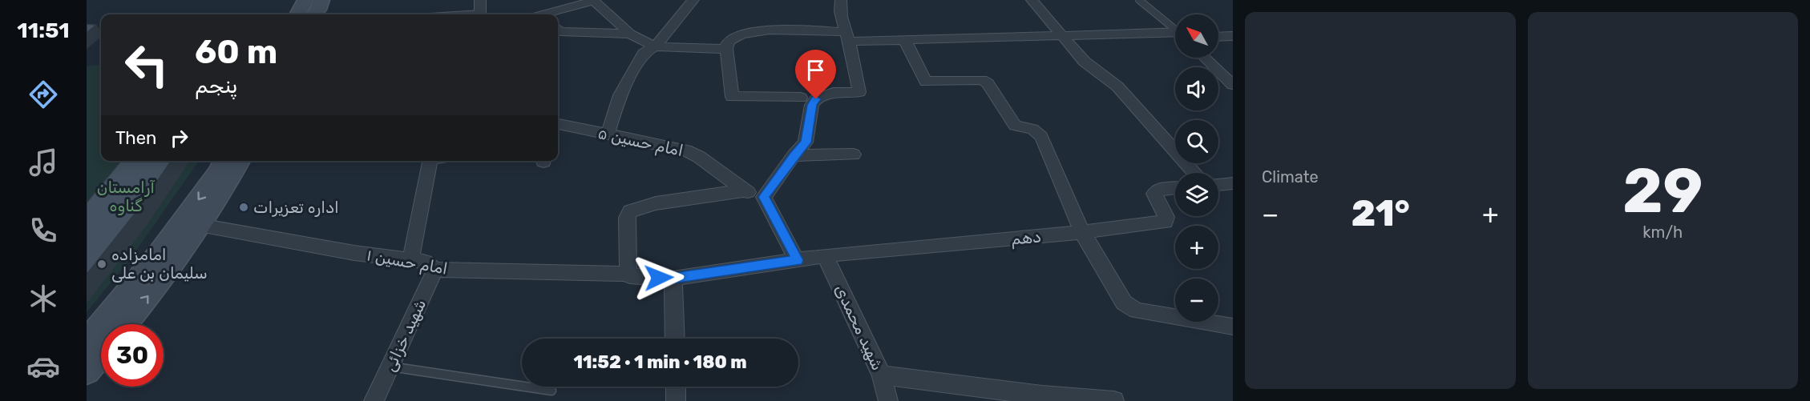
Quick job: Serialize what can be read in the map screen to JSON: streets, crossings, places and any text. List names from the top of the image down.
{
  "streets": {
    "street": [
      "امام حسین ۵",
      "دهم",
      "امام حسین ۱",
      "شهید محمدی",
      "شهید خزائی"
    ]
  },
  "crossings": [
    ["دهم", "امام حسین ۱"],
    ["دهم", "شهید محمدی"],
    ["امام حسین ۱", "شهید خزائی"]
  ],
  "parks": ["آرامستان گناوه"],
  "places": ["اداره تعزیرات", "امامزاده سلیمان بن علی"],
  "north": "top left",
  "page": {
    "tabs": "11:51",
    "tile": [
      "Climate",
      ["29", "km/h"]
    ],
    "map_buttons": ["+", "−"],
    "turn": ["60 m", "پنجم"],
    "then": "Then",
    "heat": ["−", "21°", "+"],
    "limit": "30",
    "trip": "11:52 · 1 min · 180 m"
  }
}
